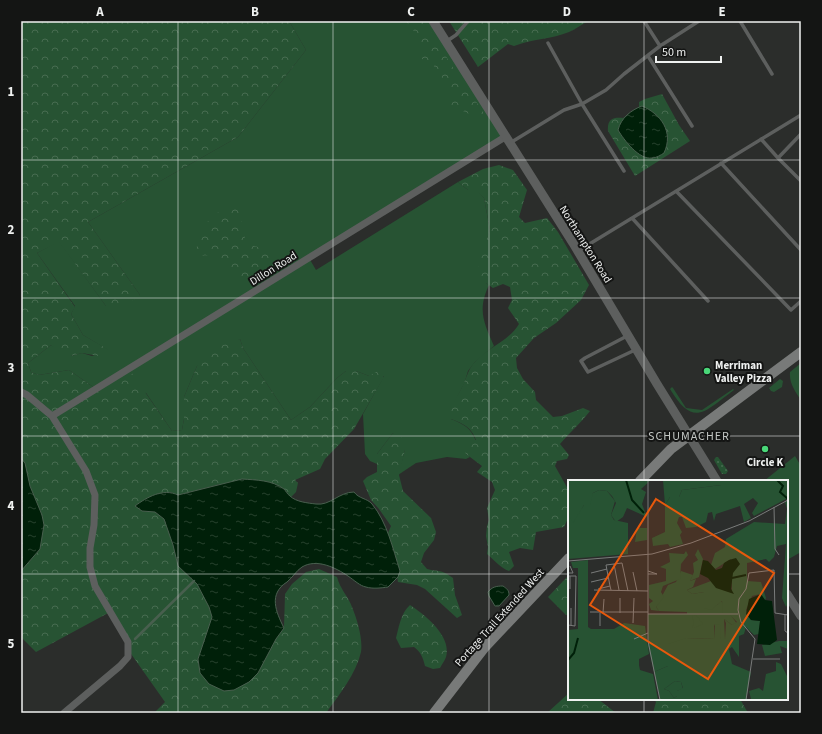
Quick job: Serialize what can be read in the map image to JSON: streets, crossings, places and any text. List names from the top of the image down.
{
  "streets": {
    "main road": ["Portage Trail Extended West"],
    "street": ["Northampton Road", "Dillon Road"]
  },
  "crossings": [
    ["Northampton Road", "Dillon Road"]
  ],
  "districts": ["SCHUMACHER"],
  "places": ["Merriman Valley Pizza", "Circle K"],
  "scale_bar": "50 m",
  "grid": {
    "columns": [
      "A",
      "B",
      "C",
      "D",
      "E"
    ],
    "rows": [
      "1",
      "2",
      "3",
      "4",
      "5"
    ]
  }
}
